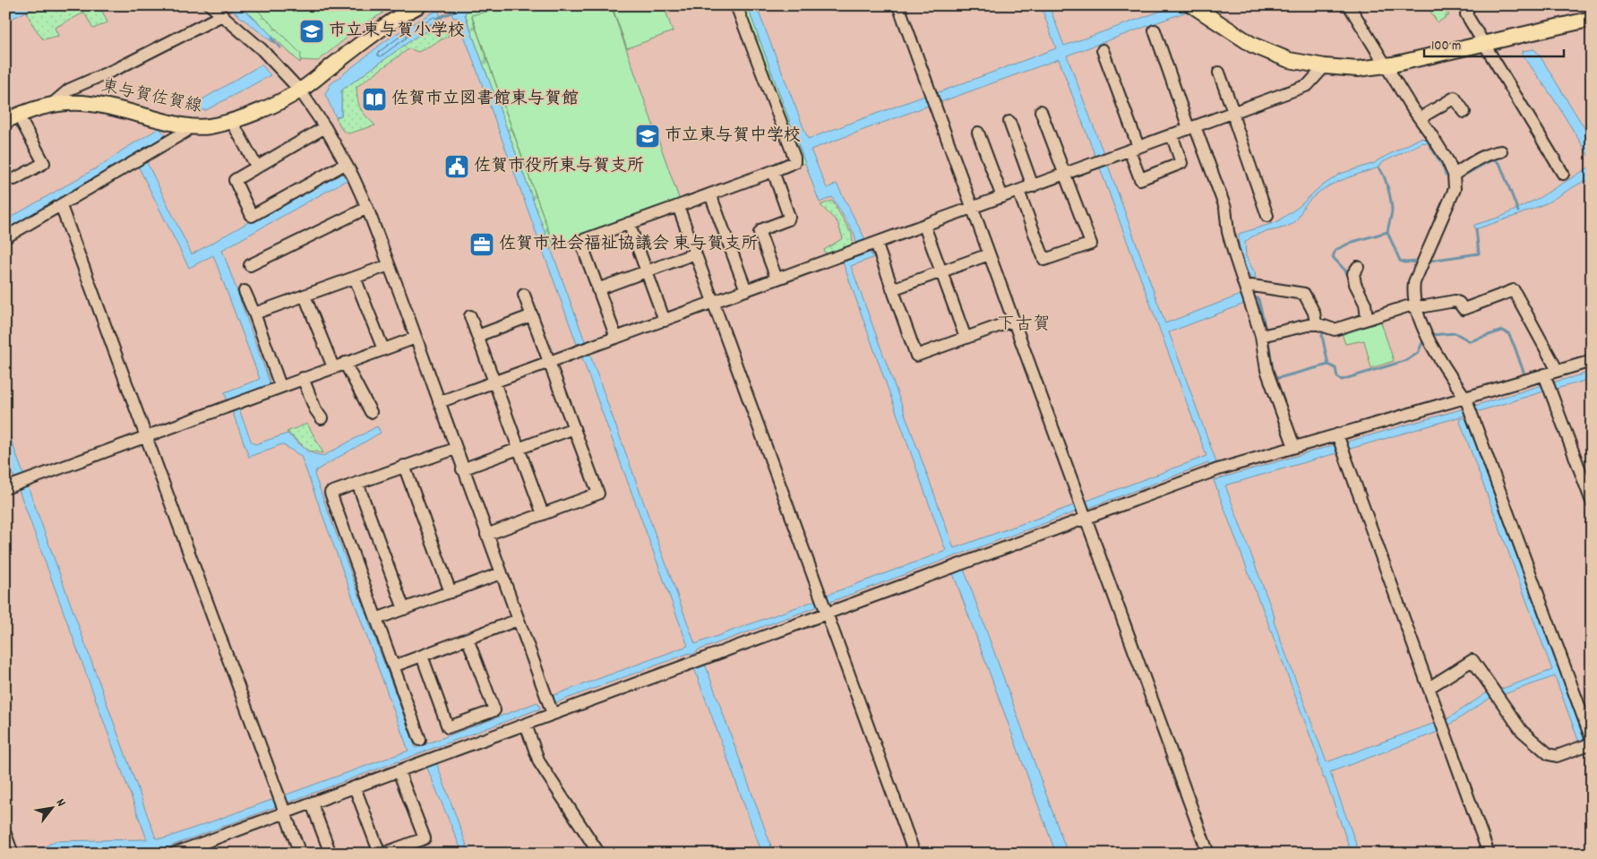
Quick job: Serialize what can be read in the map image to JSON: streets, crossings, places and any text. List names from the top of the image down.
{
  "streets": {
    "main road": ["東与賀佐賀線"]
  },
  "districts": ["下古賀"],
  "places": {
    "school or university": ["市立東与賀小学校", "市立東与賀中学校"],
    "library": ["佐賀市立図書館東与賀館"],
    "public building": ["佐賀市役所東与賀支所"],
    "office": ["佐賀市社会福祉協議会 東与賀支所"]
  },
  "scale_bar": "100 m",
  "north": "top right"
}
